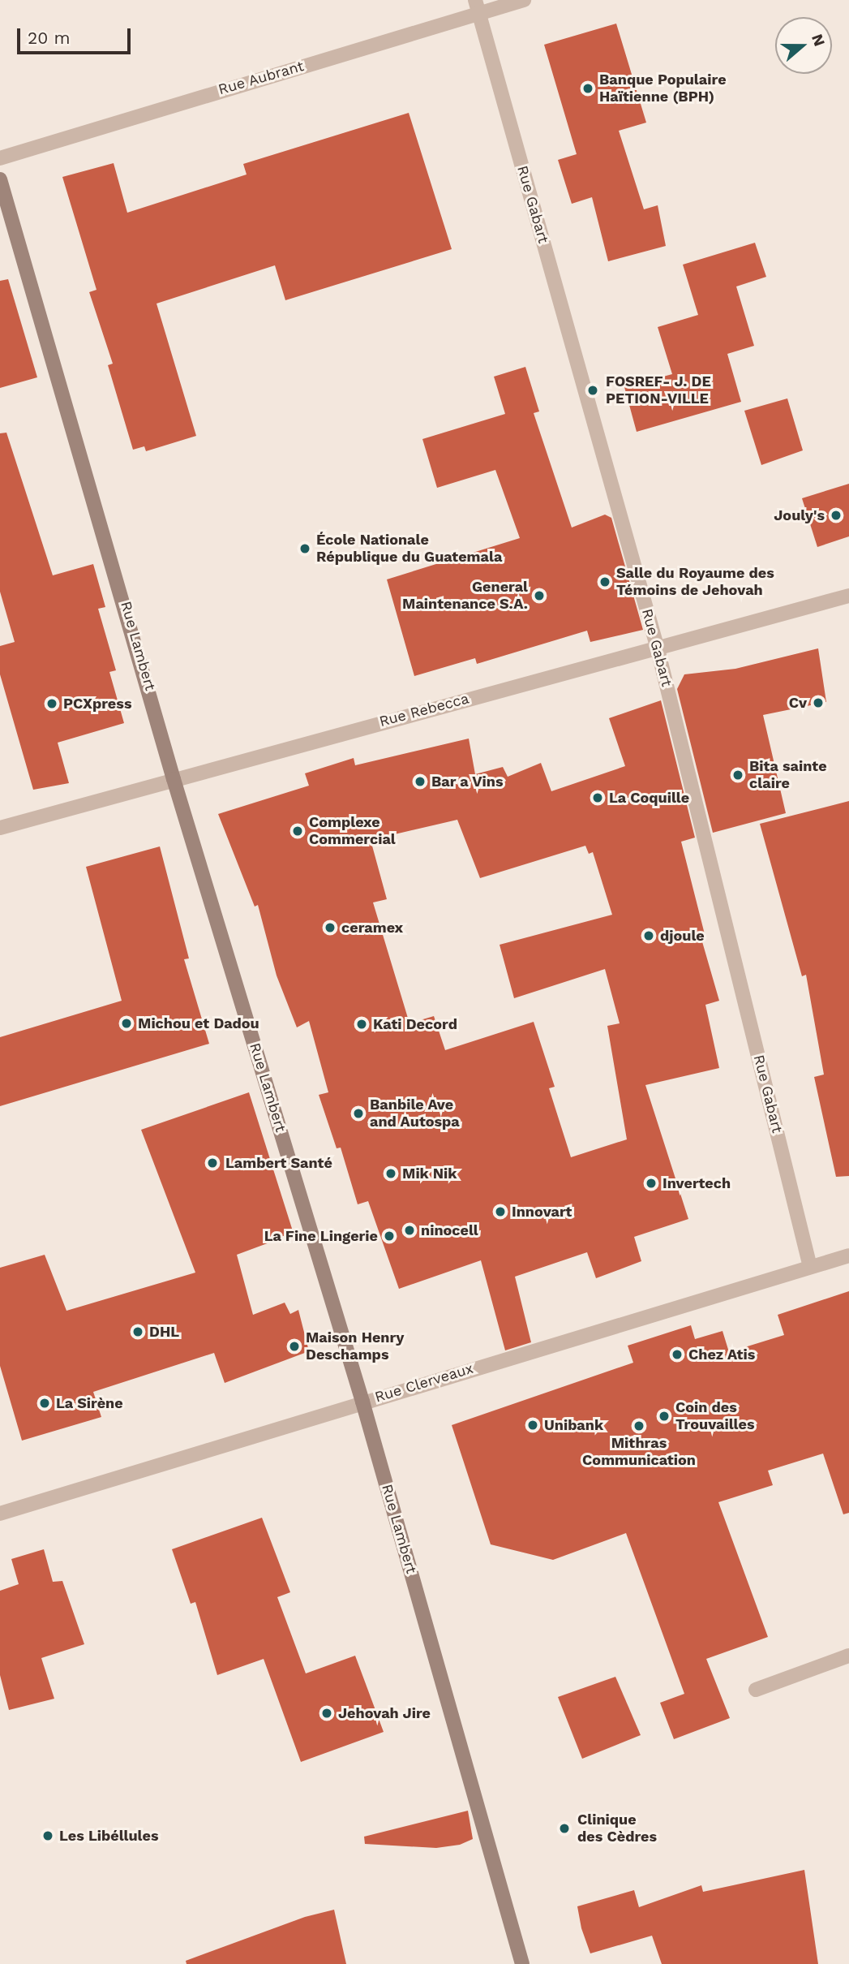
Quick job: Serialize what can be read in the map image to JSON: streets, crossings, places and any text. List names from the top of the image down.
{
  "streets": {
    "street": [
      "Rue Aubrant",
      "Rue Gabart",
      "Rue Lambert",
      "Rue Rebecca",
      "Rue Clerveaux"
    ]
  },
  "crossings": [
    ["Rue Aubrant", "Rue Gabart"],
    ["Rue Gabart", "Rue Rebecca"],
    ["Rue Gabart", "Rue Clerveaux"],
    ["Rue Lambert", "Rue Rebecca"],
    ["Rue Lambert", "Rue Clerveaux"]
  ],
  "places": [
    "Banque Populaire Haïtienne (BPH)",
    "FOSREF- J. DE PETION-VILLE",
    "Jouly's",
    "École Nationale République du Guatemala",
    "Salle du Royaume des Témoins de Jehovah",
    "General Maintenance S.A.",
    "Cv",
    "PCXpress",
    "Bita sainte claire",
    "Bar a Vins",
    "La Coquille",
    "Complexe Commercial",
    "ceramex",
    "djoule",
    "Michou et Dadou",
    "Kati Decord",
    "Banbile Ave and Autospa",
    "Lambert Santé",
    "Mik Nik",
    "Invertech",
    "Innovart",
    "ninocell",
    "La Fine Lingerie",
    "DHL",
    "Maison Henry Deschamps",
    "Chez Atis",
    "La Sirène",
    "Coin des Trouvailles",
    "Unibank",
    "Mithras Communication",
    "Jehovah Jire",
    "Clinique des Cèdres",
    "Les Libéllules"
  ],
  "scale_bar": "20 m",
  "north": "right"
}
